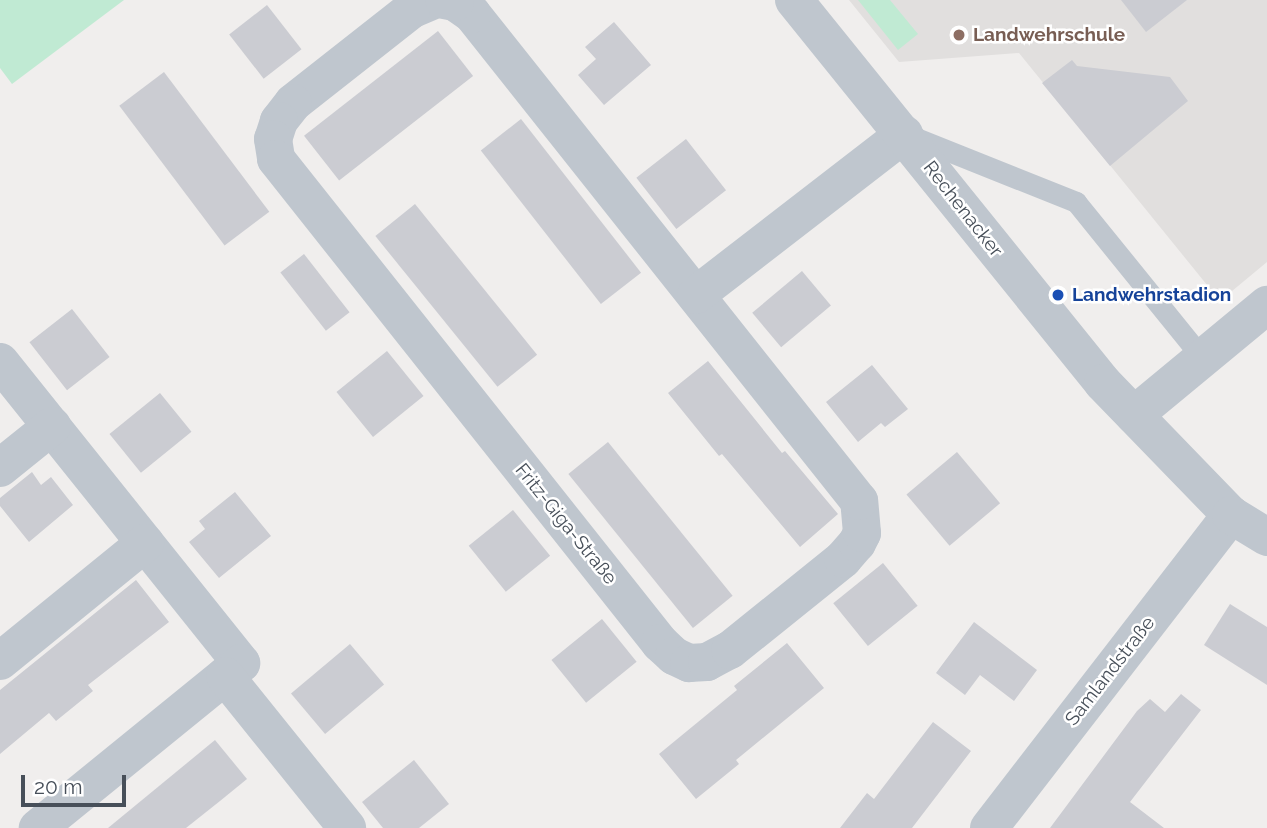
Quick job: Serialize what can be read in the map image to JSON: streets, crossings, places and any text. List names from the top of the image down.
{
  "streets": {
    "street": ["Rechenacker", "Fritz-Giga-Straße", "Samlandstraße"]
  },
  "crossings": [
    ["Rechenacker", "Samlandstraße"]
  ],
  "places": ["Landwehrschule", "Landwehrstadion"],
  "scale_bar": "20 m"
}
